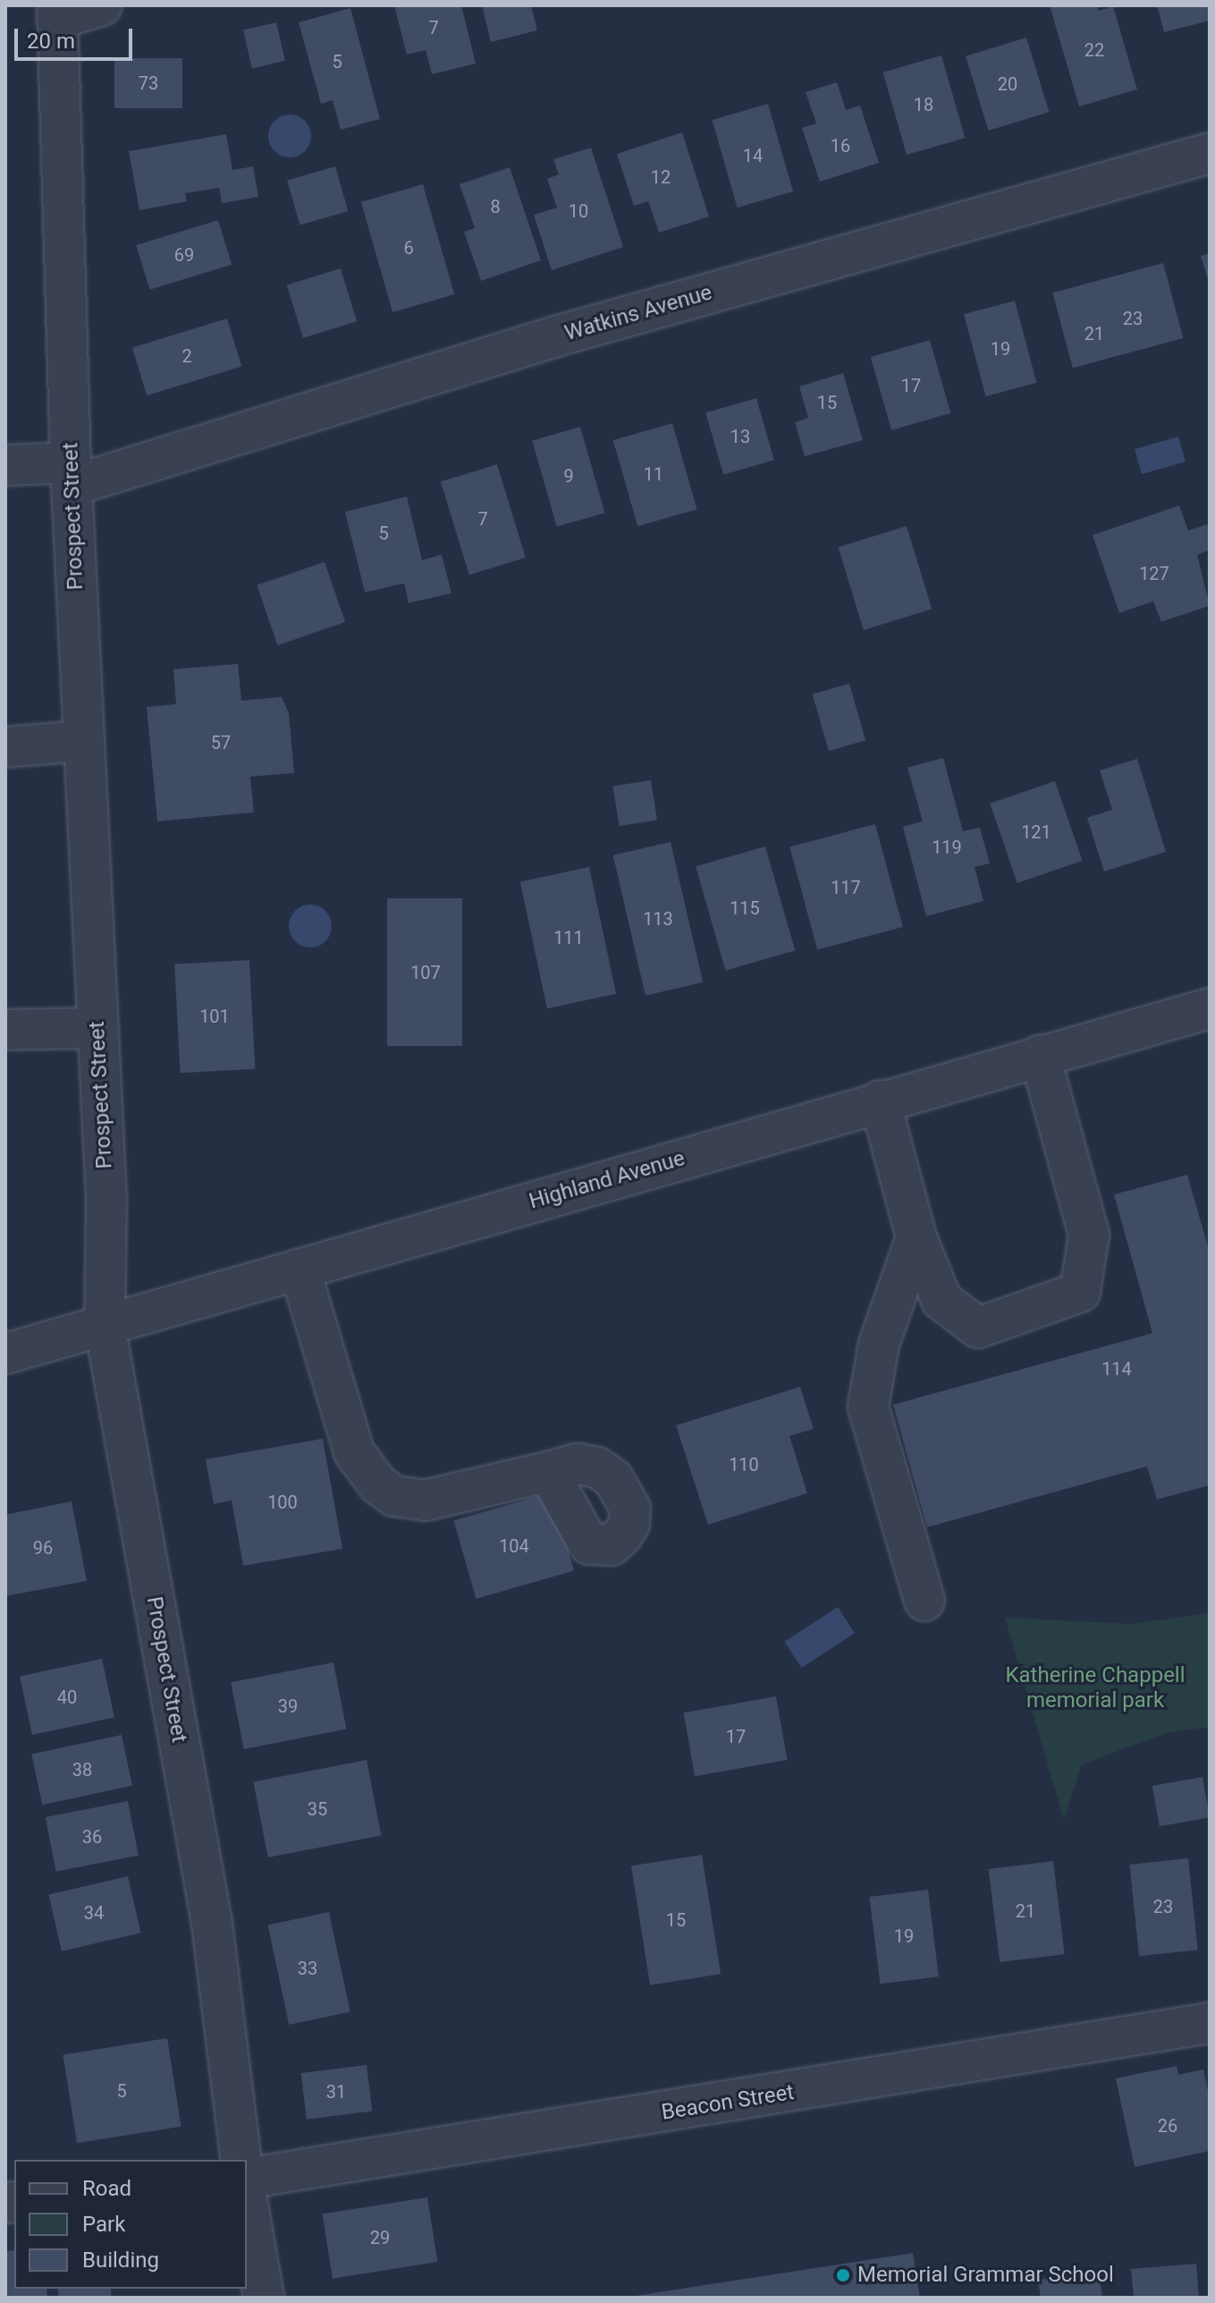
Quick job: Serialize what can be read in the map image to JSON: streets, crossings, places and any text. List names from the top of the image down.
{
  "streets": {
    "street": [
      "Watkins Avenue",
      "Prospect Street",
      "Highland Avenue",
      "Beacon Street"
    ]
  },
  "crossings": [
    ["Watkins Avenue", "Prospect Street"],
    ["Prospect Street", "Highland Avenue"]
  ],
  "parks": ["Katherine Chappell memorial park"],
  "places": ["Memorial Grammar School"],
  "house_numbers": [
    "7",
    "22",
    "5",
    "73",
    "20",
    "18",
    "16",
    "14",
    "12",
    "8",
    "10",
    "6",
    "69",
    "23",
    "21",
    "19",
    "2",
    "17",
    "15",
    "13",
    "11",
    "9",
    "7",
    "5",
    "127",
    "57",
    "121",
    "119",
    "117",
    "115",
    "113",
    "111",
    "107",
    "101",
    "114",
    "110",
    "100",
    "104",
    "96",
    "40",
    "39",
    "17",
    "38",
    "35",
    "36",
    "23",
    "21",
    "34",
    "15",
    "19",
    "33",
    "5",
    "31",
    "26",
    "29"
  ],
  "legend": ["Road", "Park", "Building"],
  "scale_bar": "20 m"
}
